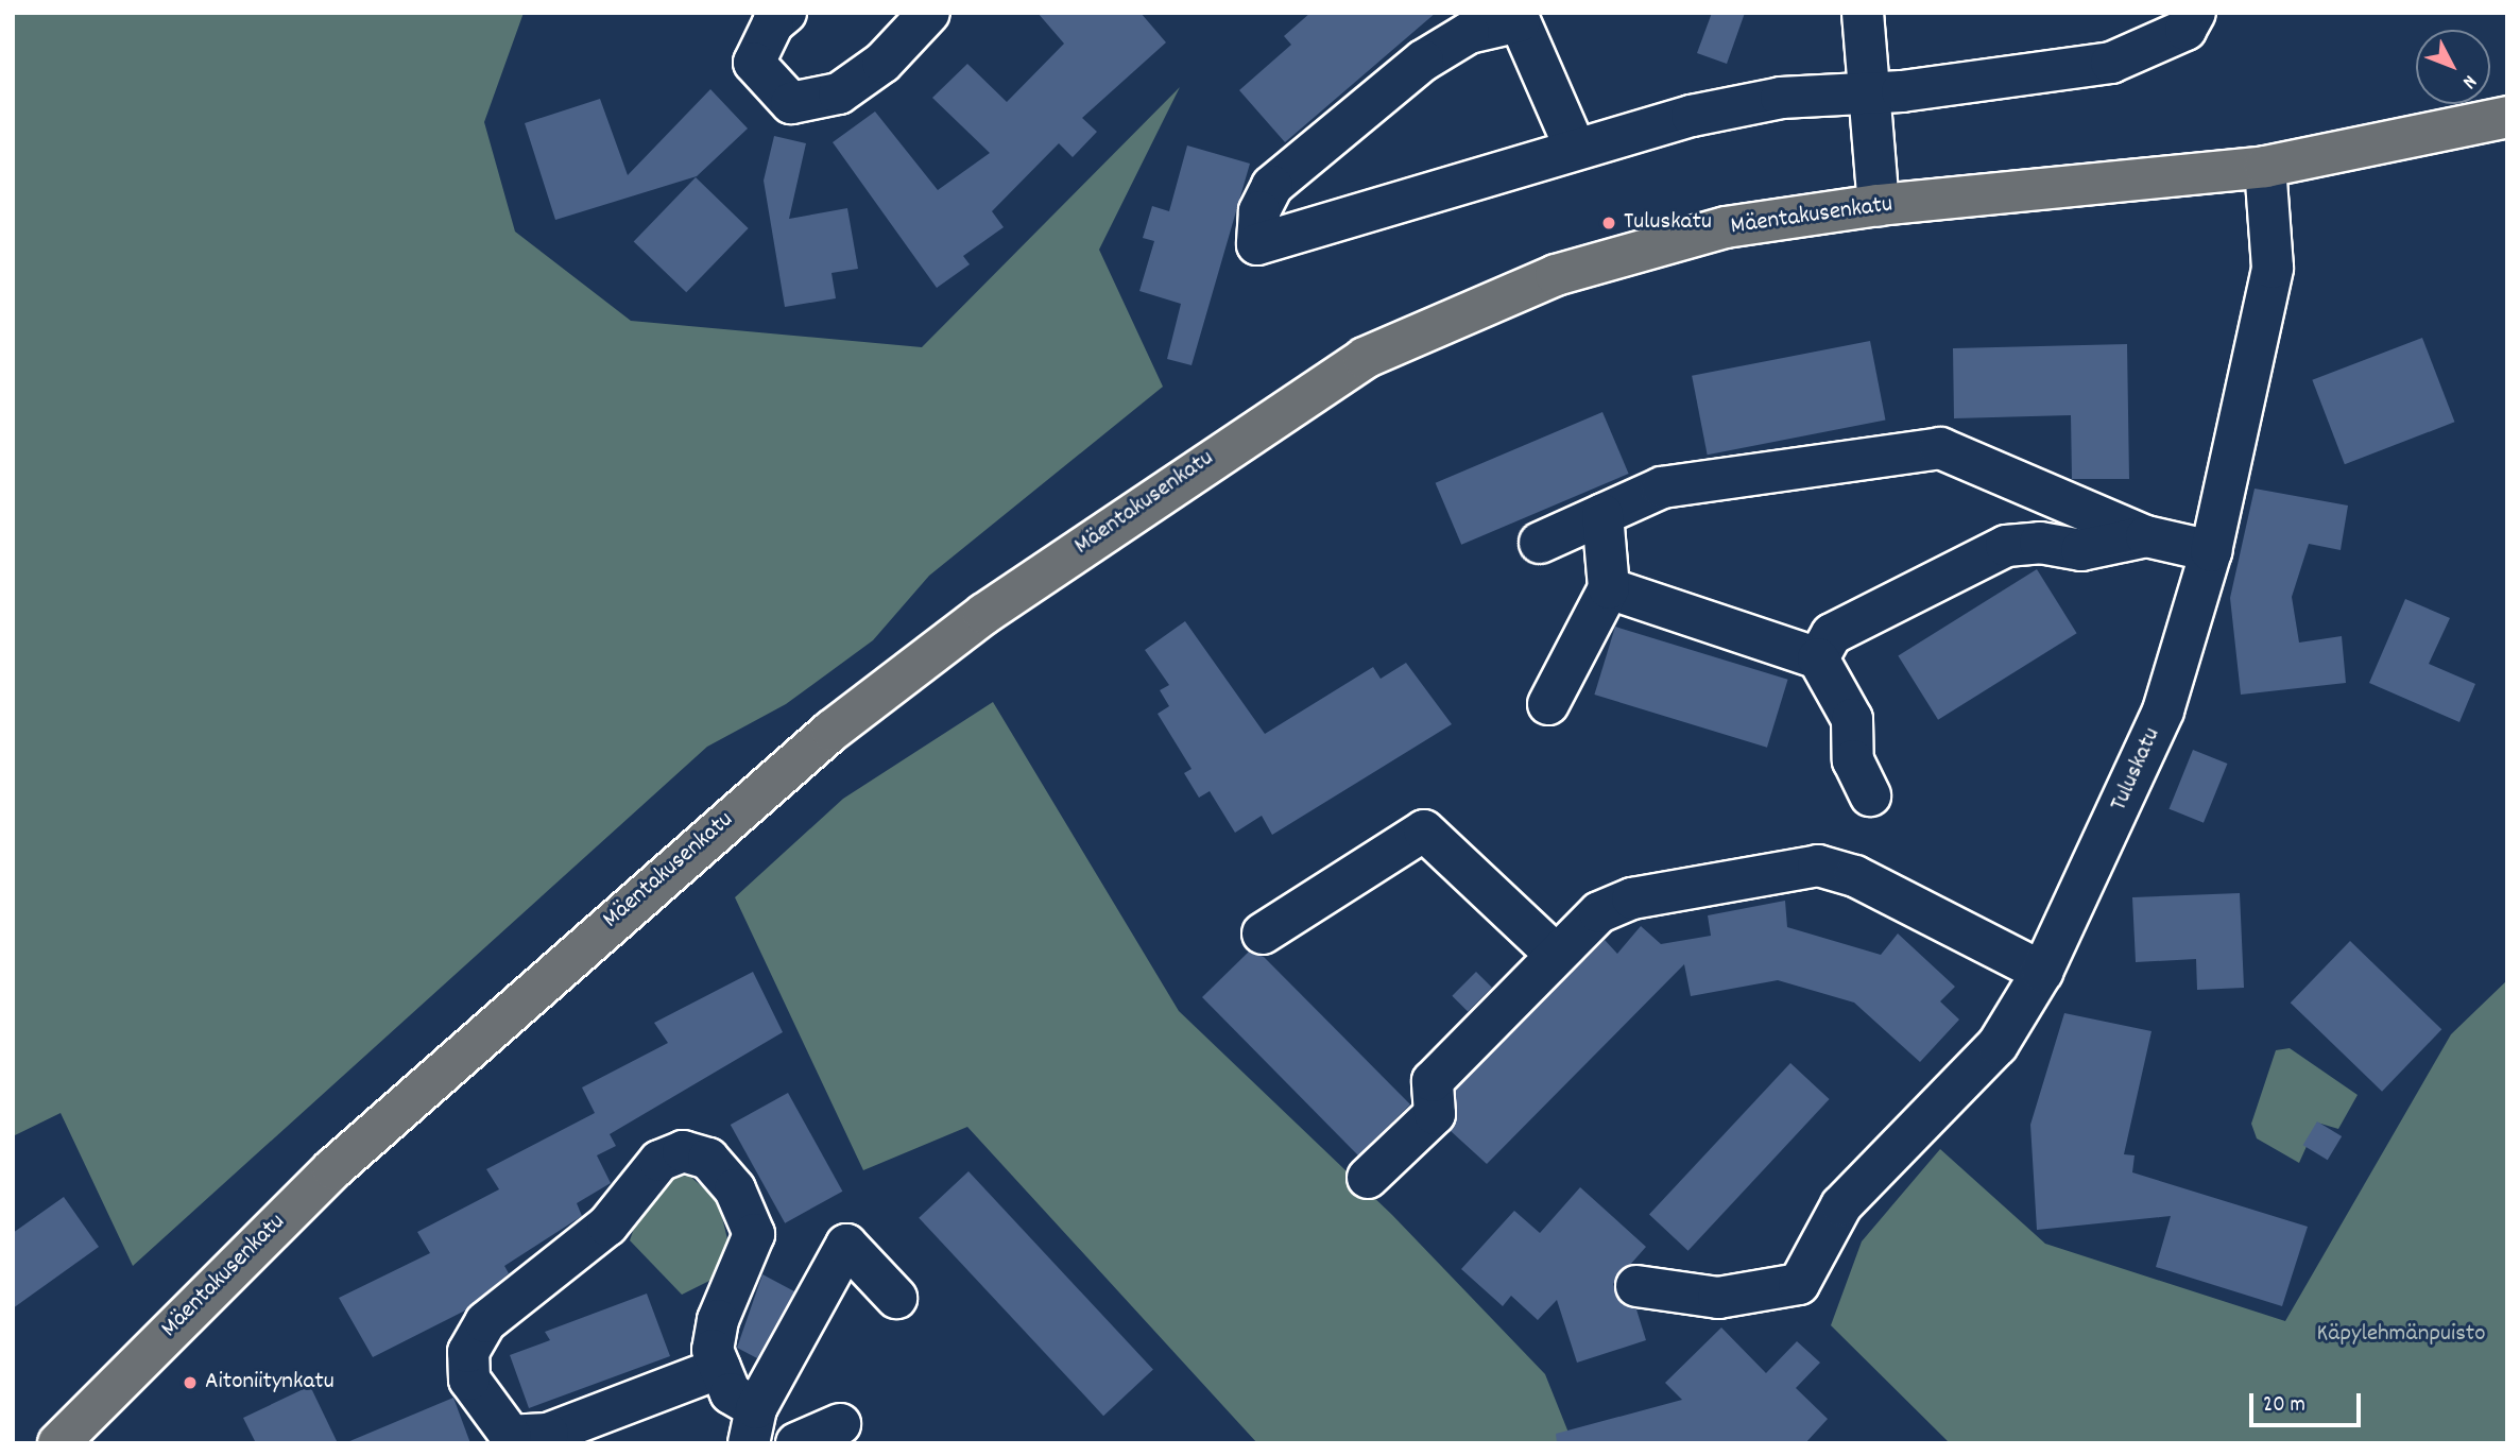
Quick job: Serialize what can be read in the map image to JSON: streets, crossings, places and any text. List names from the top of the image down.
{
  "streets": {
    "main road": ["Mäentakusenkatu"],
    "street": ["Tuluskatu"]
  },
  "crossings": [
    ["Mäentakusenkatu", "Tuluskatu"]
  ],
  "parks": ["Käpylehmänpuisto"],
  "places": ["Tuluskatu", "Aitoniitynkatu"],
  "scale_bar": "20 m",
  "north": "bottom right"
}
